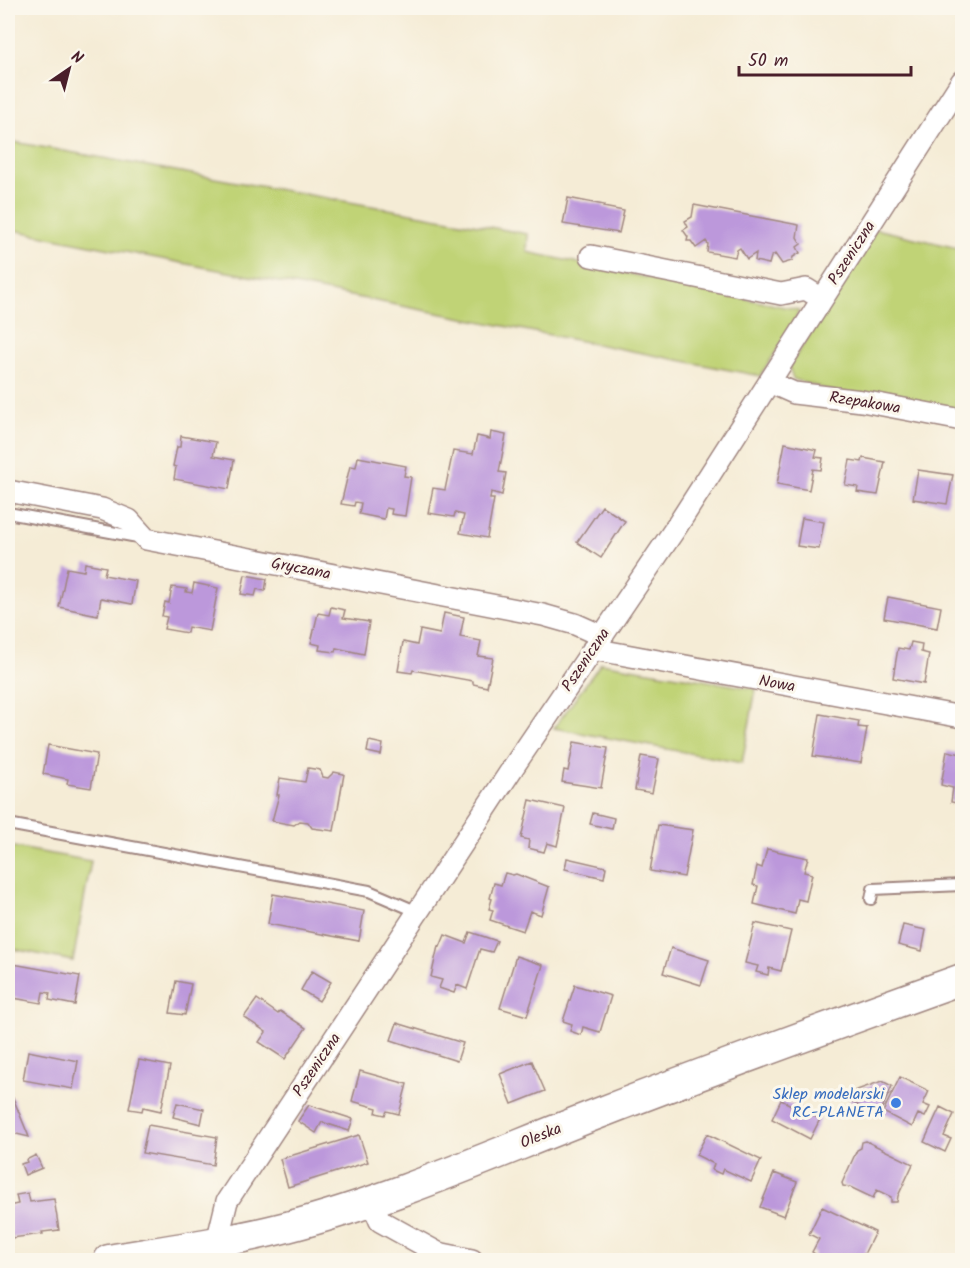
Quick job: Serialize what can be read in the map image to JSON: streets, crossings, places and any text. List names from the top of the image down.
{
  "streets": {
    "main road": ["Oleska"],
    "street": [
      "Pszeniczna",
      "Rzepakowa",
      "Gryczana",
      "Nowa"
    ]
  },
  "crossings": [
    ["Pszeniczna", "Rzepakowa"],
    ["Pszeniczna", "Gryczana"],
    ["Pszeniczna", "Nowa"],
    ["Pszeniczna", "Oleska"],
    ["Gryczana", "Nowa"]
  ],
  "places": ["Sklep modelarski RC-PLANETA"],
  "scale_bar": "50 m",
  "north": "top right"
}
